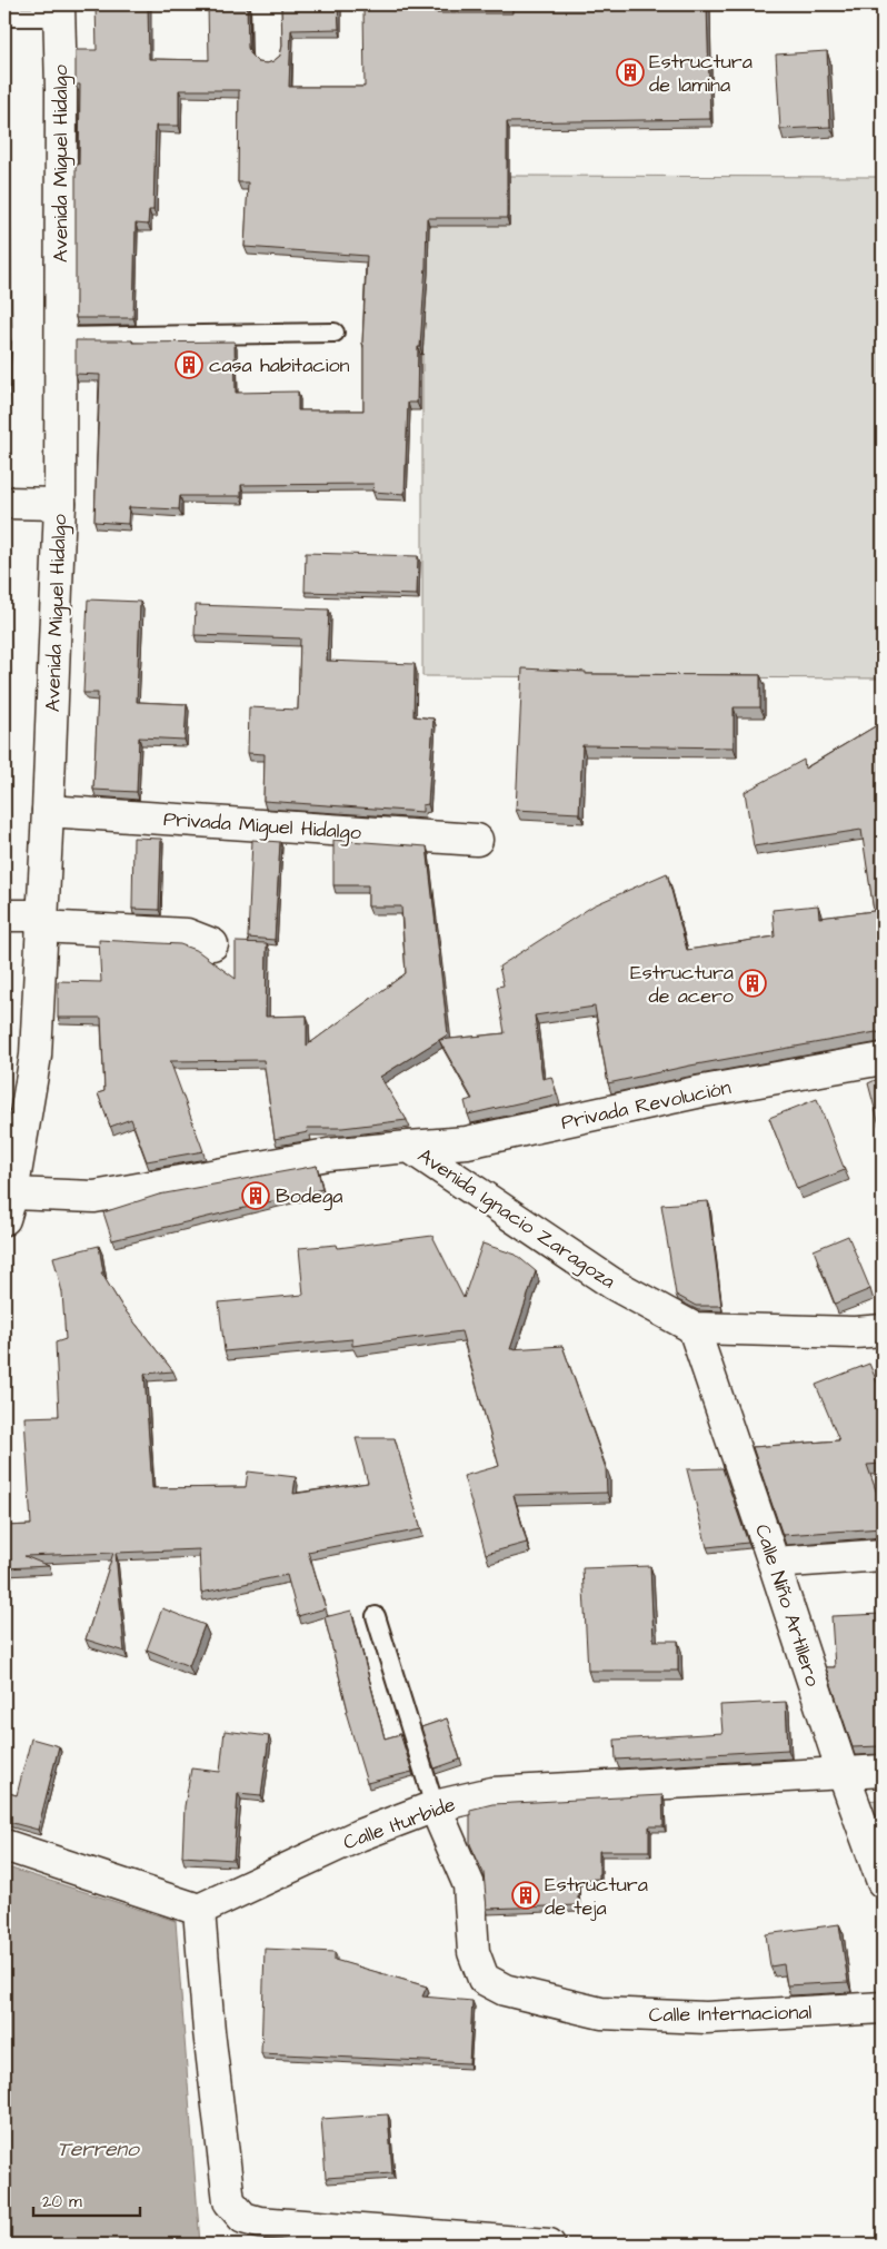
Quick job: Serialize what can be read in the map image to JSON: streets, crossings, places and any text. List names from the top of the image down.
{
  "streets": {
    "street": [
      "Avenida Miguel Hidalgo",
      "Privada Miguel Hidalgo",
      "Privada Revolución",
      "Avenida Ignacio Zaragoza",
      "Calle Niño Artillero",
      "Calle Iturbide",
      "Calle Internacional"
    ]
  },
  "crossings": [
    ["Avenida Miguel Hidalgo", "Privada Miguel Hidalgo"],
    ["Avenida Miguel Hidalgo", "Avenida Ignacio Zaragoza"],
    ["Privada Revolución", "Avenida Ignacio Zaragoza"],
    ["Avenida Ignacio Zaragoza", "Calle Niño Artillero"],
    ["Calle Niño Artillero", "Calle Iturbide"],
    ["Calle Iturbide", "Calle Internacional"]
  ],
  "water": ["Terreno"],
  "places": {
    "building": [
      "Estructura de lamina",
      "casa habitacion",
      "Estructura de acero",
      "Bodega",
      "Estructura de teja"
    ]
  },
  "scale_bar": "20 m"
}
